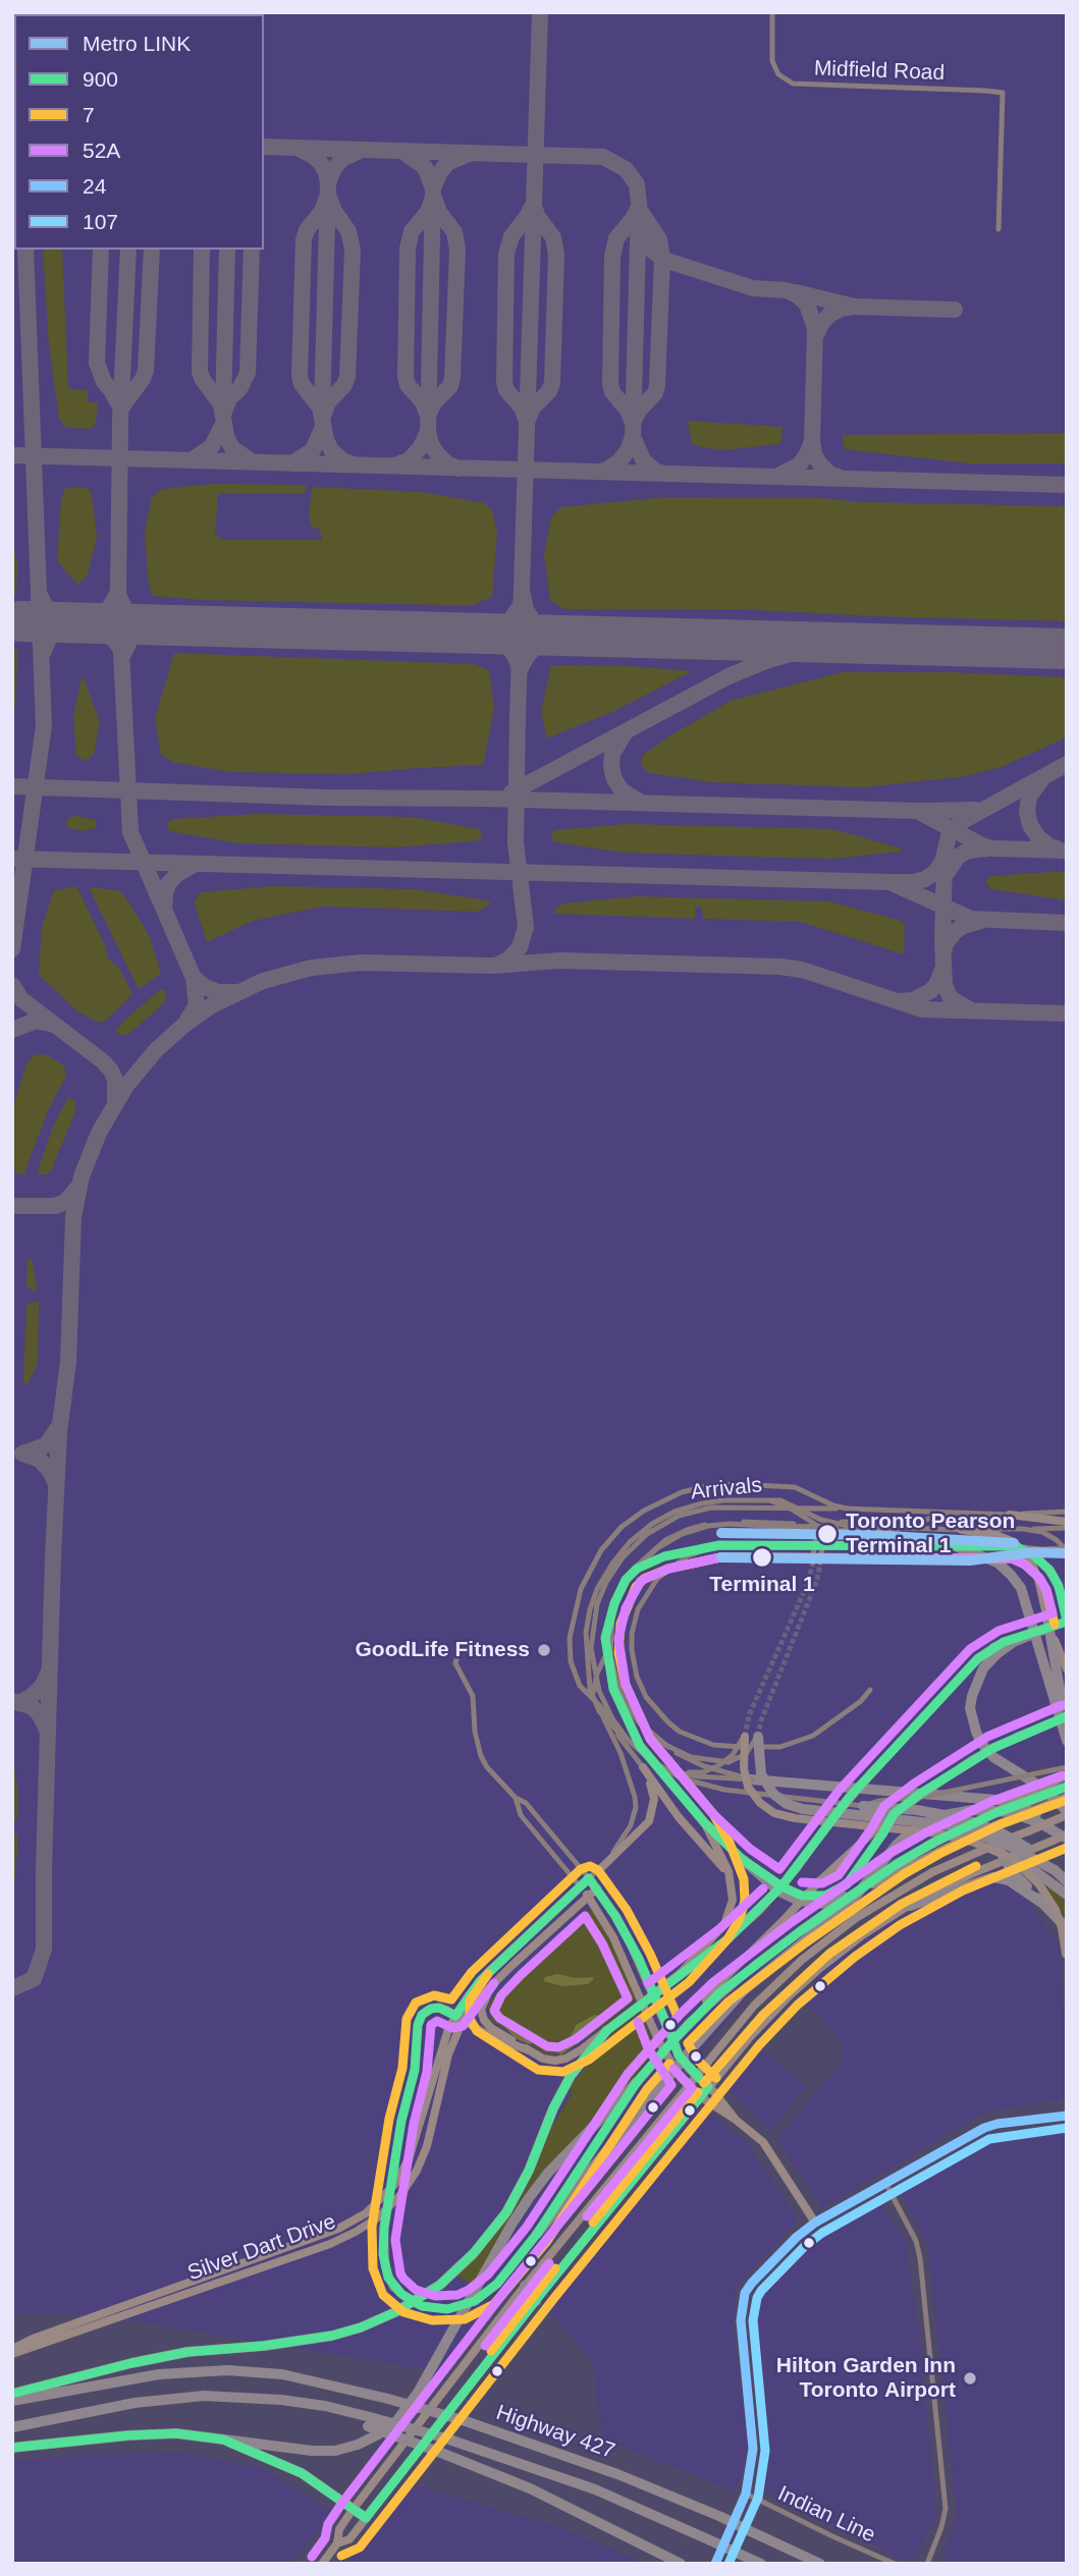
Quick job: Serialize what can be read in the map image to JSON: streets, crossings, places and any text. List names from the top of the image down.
{
  "streets": {
    "highway": ["Highway 427"],
    "street": [
      "Midfield Road",
      "Arrivals",
      "Silver Dart Drive",
      "Indian Line"
    ]
  },
  "places": [
    "Toronto Pearson Terminal 1",
    "Terminal 1",
    "GoodLife Fitness",
    "Hilton Garden Inn Toronto Airport"
  ],
  "lines": [
    "metro line LINK",
    "transit line 900",
    "transit line 7",
    "transit line 52A",
    "transit line 24",
    "transit line 107"
  ],
  "legend": [
    "Metro LINK",
    "900",
    "7",
    "52A",
    "24",
    "107"
  ]
}
